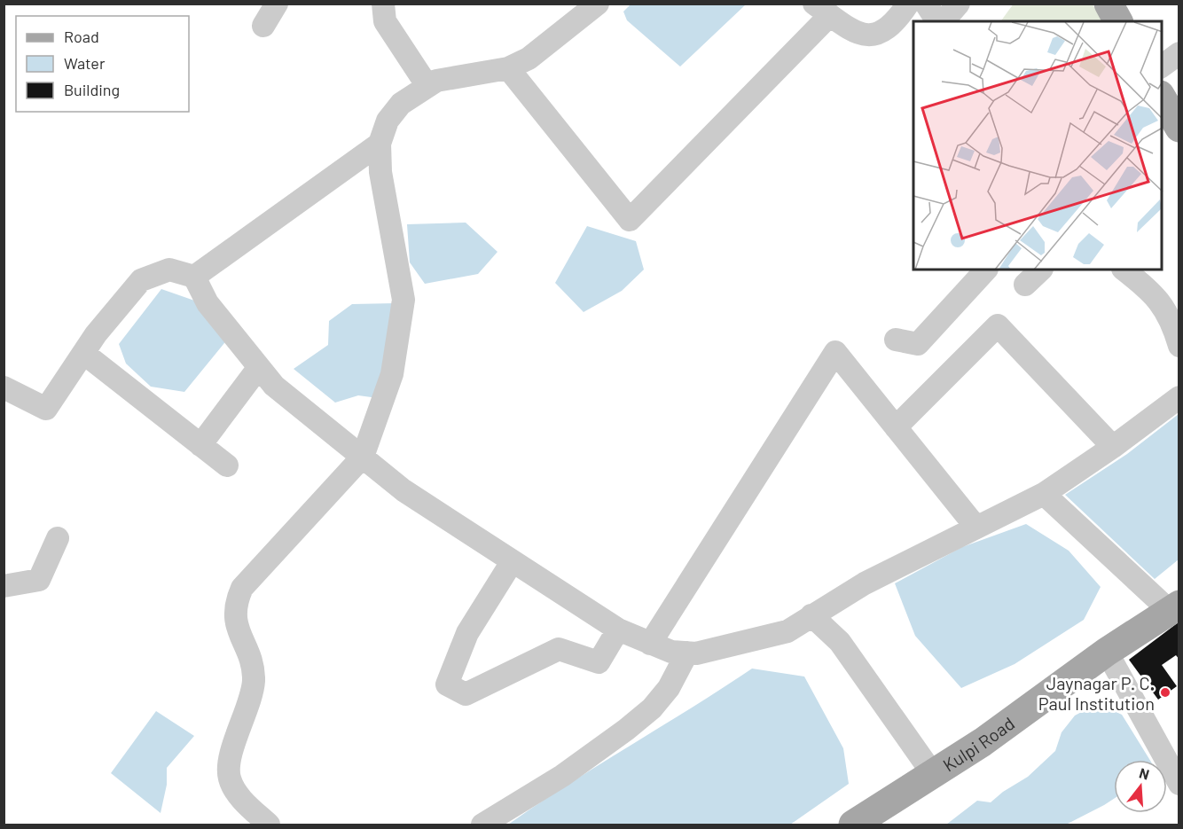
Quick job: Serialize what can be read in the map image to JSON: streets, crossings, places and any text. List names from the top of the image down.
{
  "streets": {
    "main road": ["Kulpi Road"]
  },
  "places": ["Jaynagar P. C. Paul Institution"],
  "legend": ["Road", "Water", "Building"],
  "north": "top"
}
